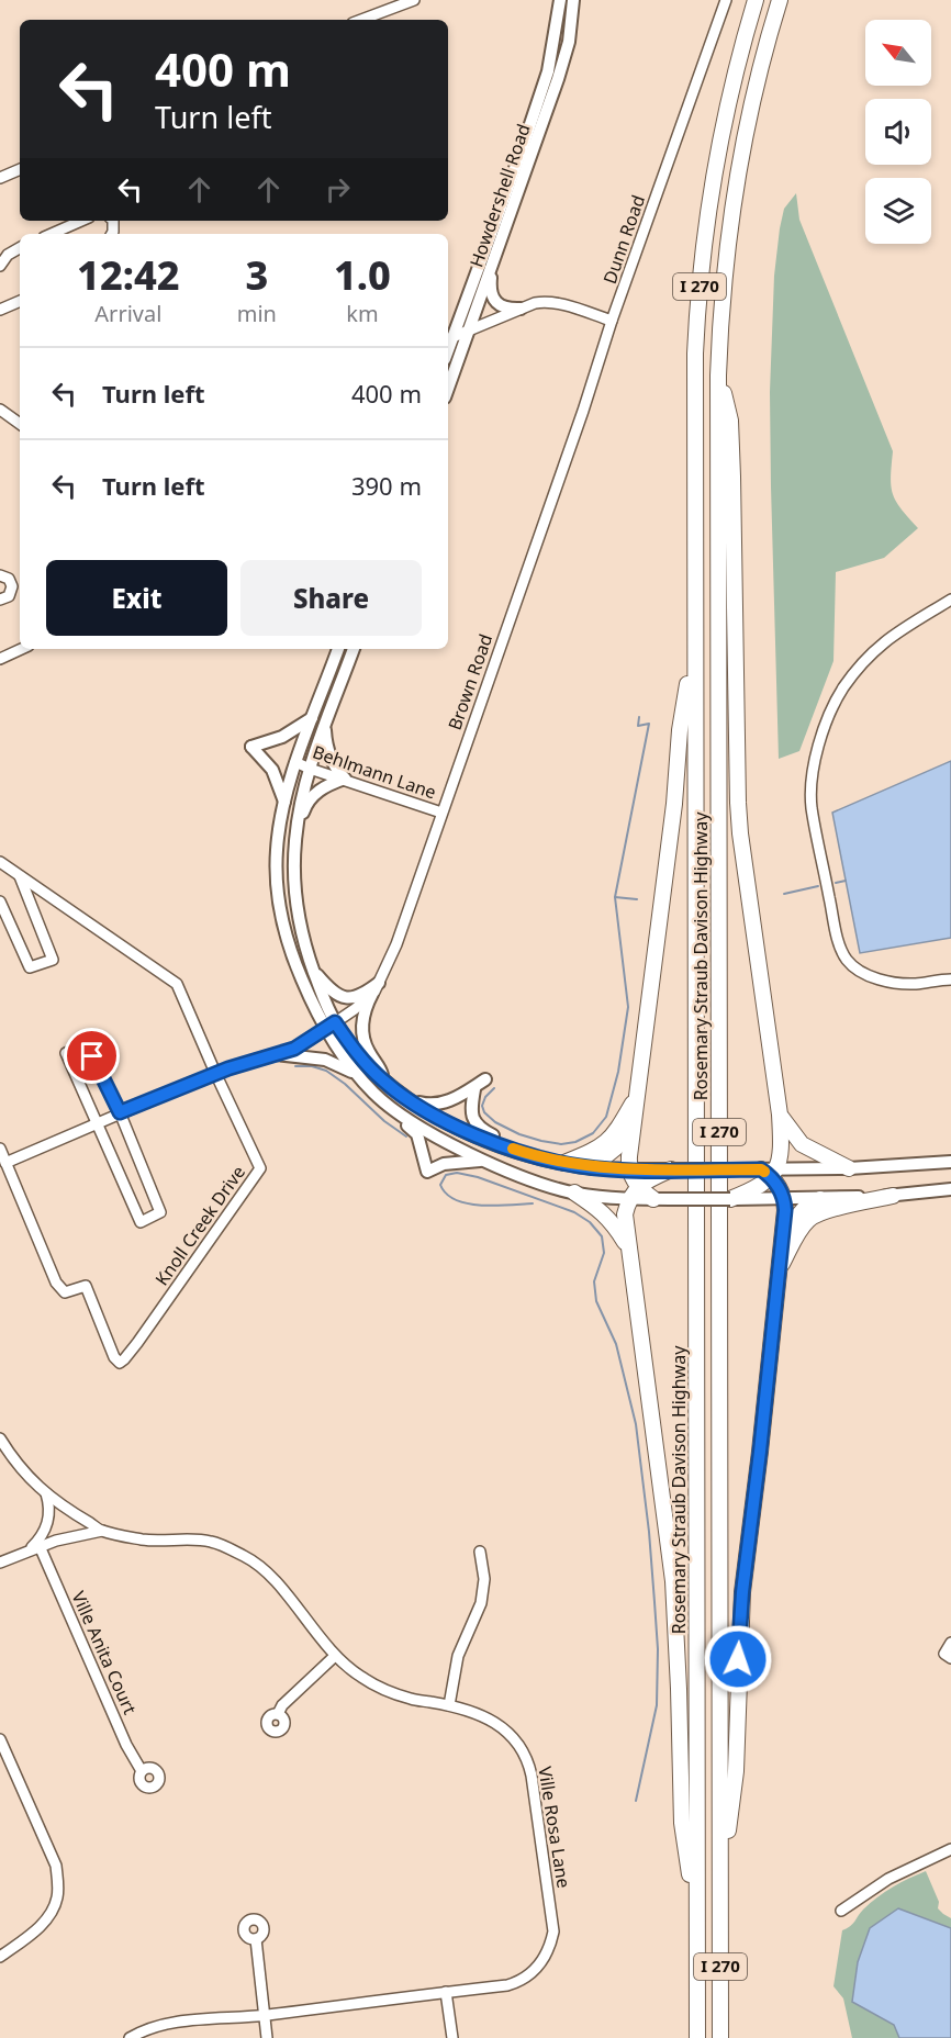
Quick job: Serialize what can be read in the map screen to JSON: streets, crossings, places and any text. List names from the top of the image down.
{
  "streets": {
    "highway": ["I 270", "Rosemary Straub Davison Highway"],
    "main road": ["Howdershell Road"],
    "street": [
      "Dunn Road",
      "Brown Road",
      "Behlmann Lane",
      "Knoll Creek Drive",
      "Ville Anita Court",
      "Ville Rosa Lane"
    ]
  },
  "crossings": [
    ["Dunn Road", "Brown Road"],
    ["Brown Road", "Behlmann Lane"],
    ["Brown Road", "Knoll Creek Drive"]
  ],
  "north": "top left",
  "page": {
    "turn": ["400 m", "Turn left"],
    "eta": [
      "12:42",
      "Arrival",
      "3",
      "min",
      "1.0",
      "km"
    ],
    "list": [
      {
        "name": "Turn left",
        "value": "400 m"
      },
      {
        "name": "Turn left",
        "value": "390 m"
      }
    ],
    "buttons": ["Exit", "Share"]
  }
}
